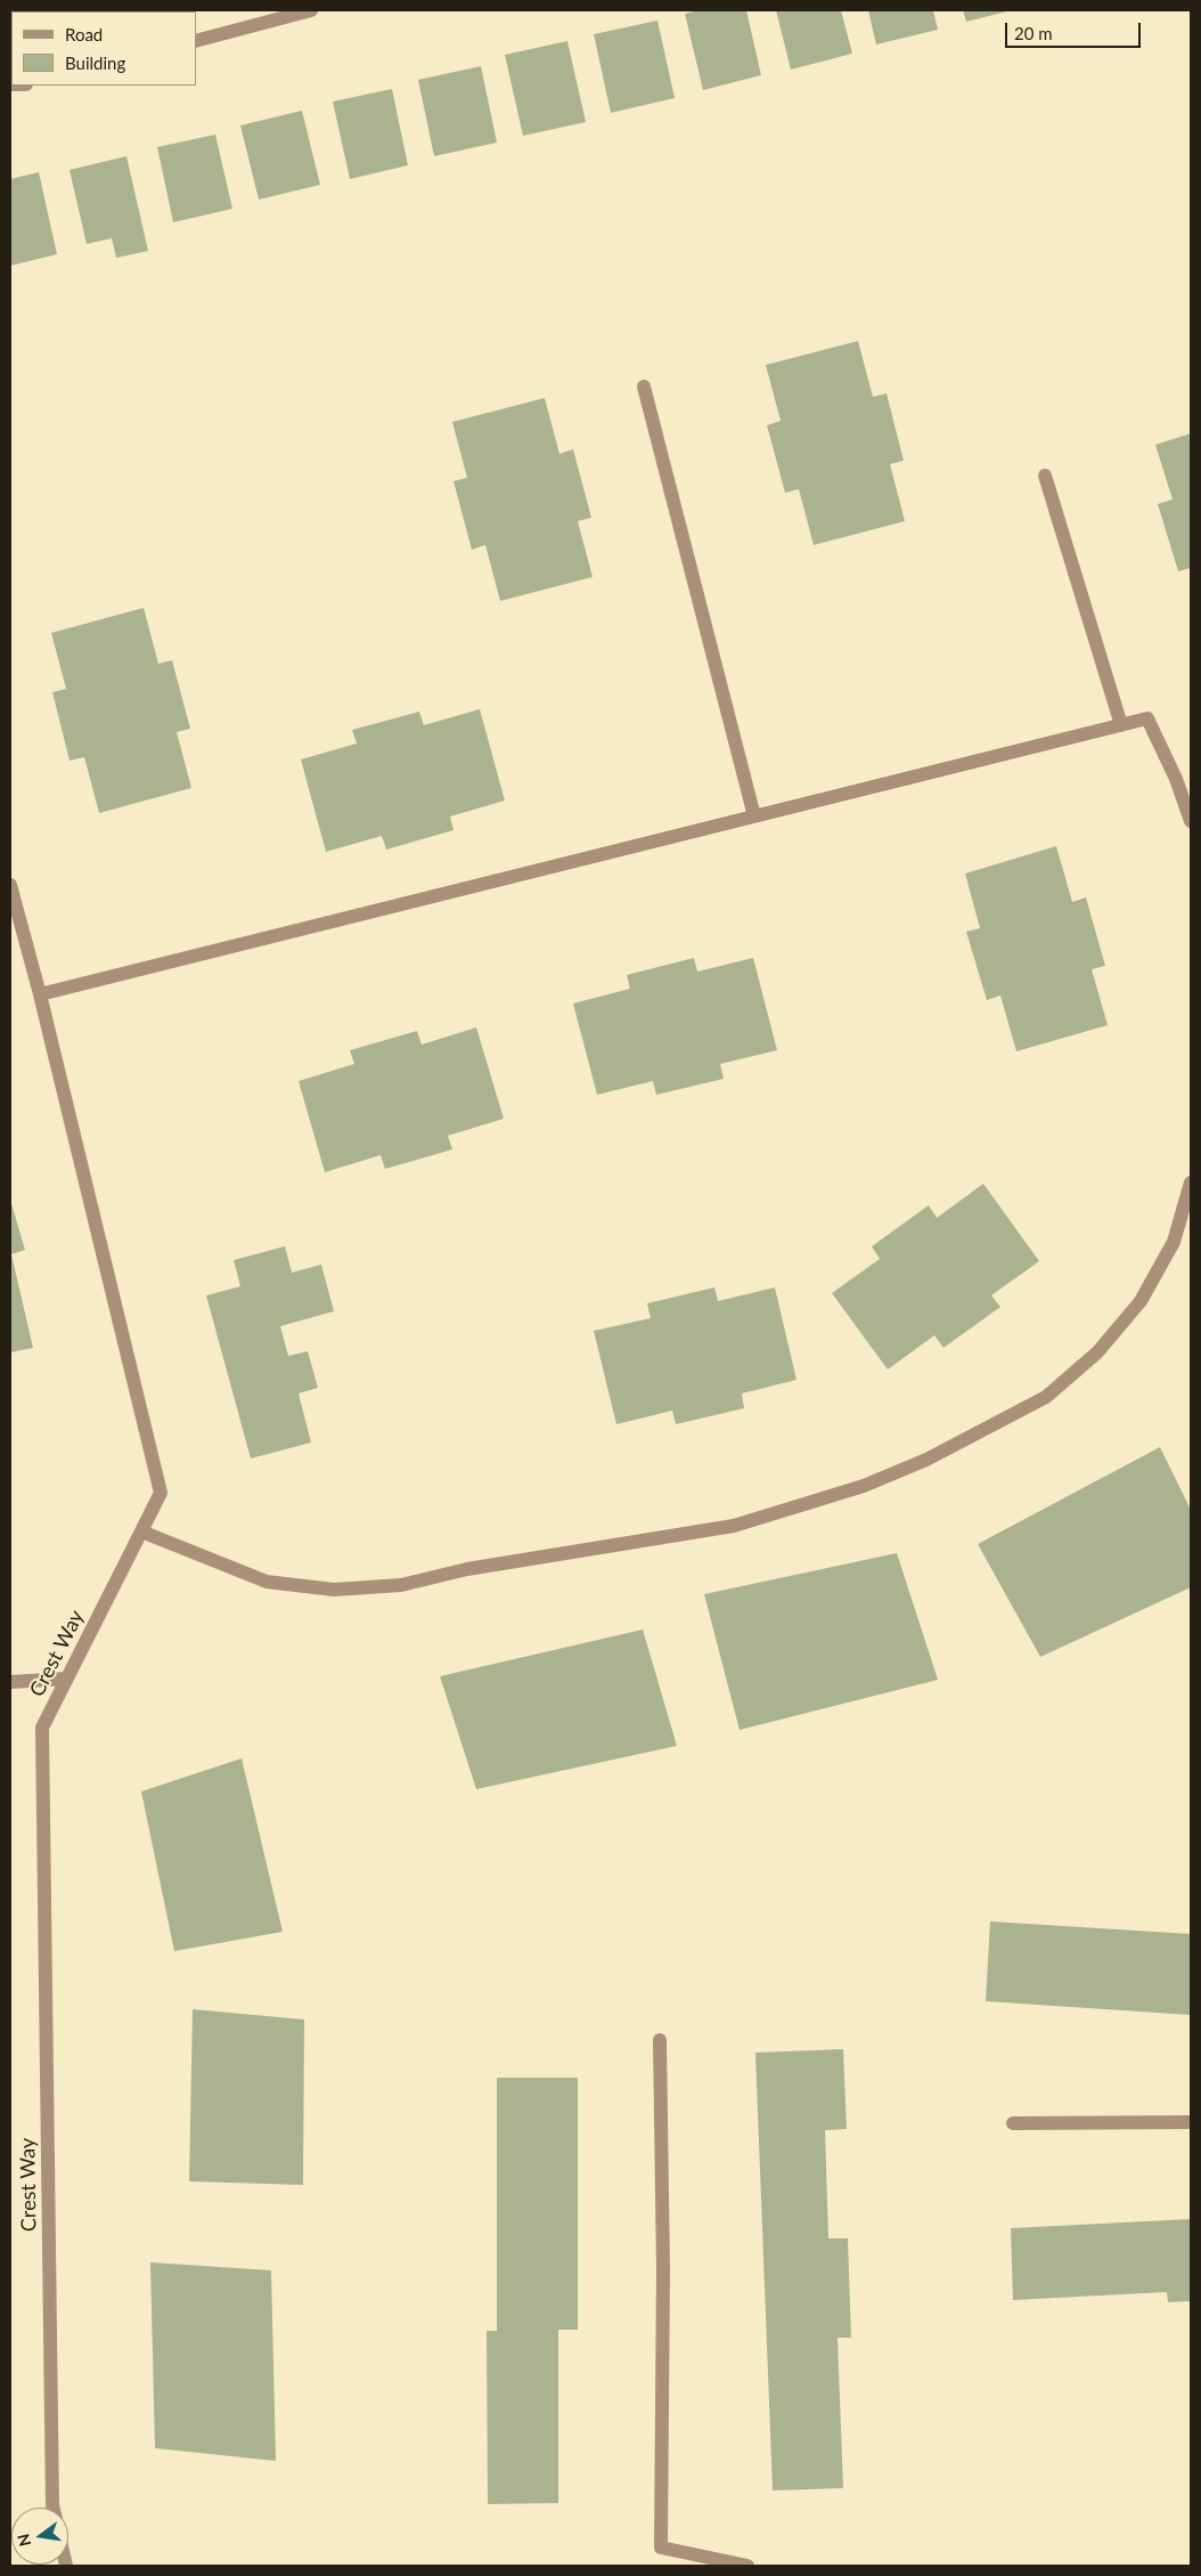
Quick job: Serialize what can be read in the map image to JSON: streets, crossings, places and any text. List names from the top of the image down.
{
  "streets": {
    "street": ["Crest Way"]
  },
  "legend": ["Road", "Building"],
  "scale_bar": "20 m",
  "north": "left"
}
